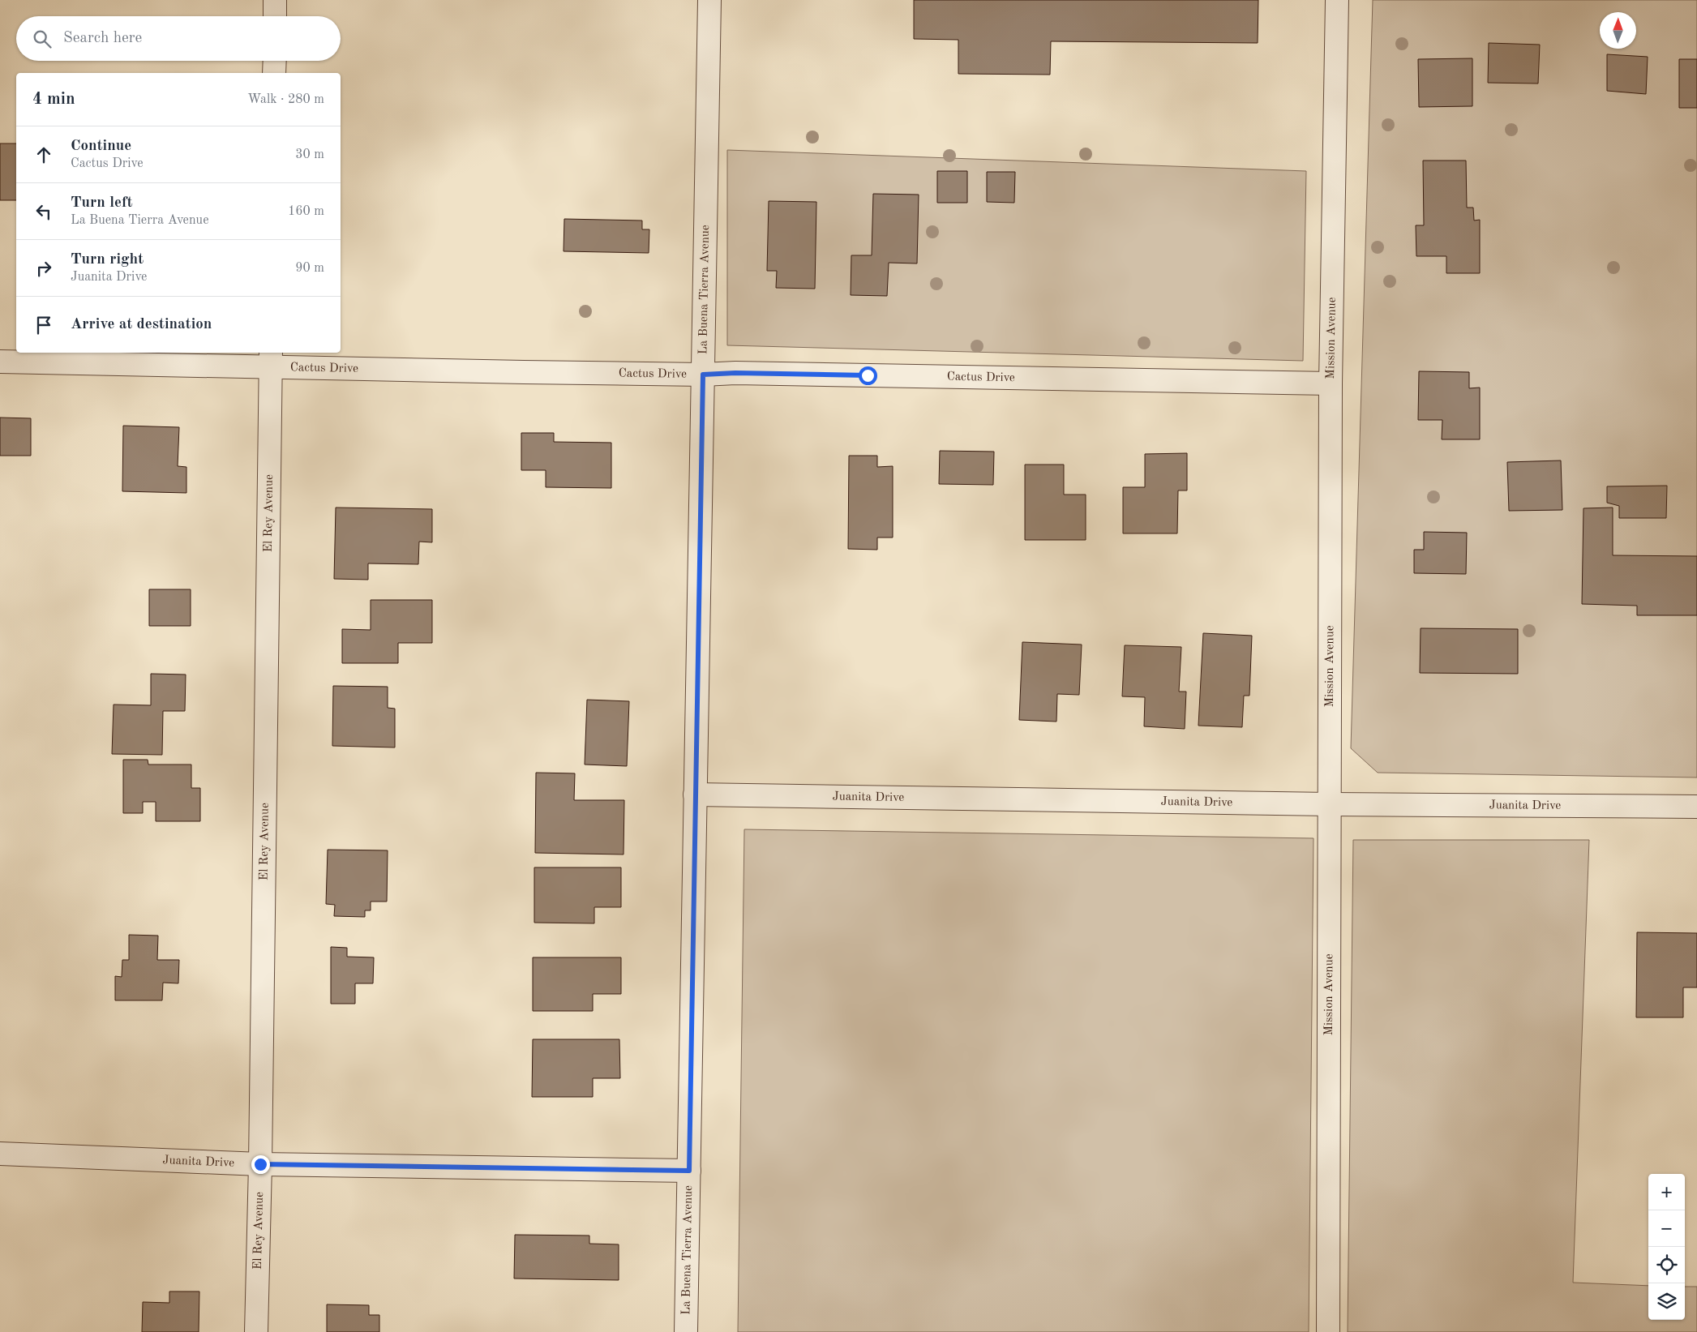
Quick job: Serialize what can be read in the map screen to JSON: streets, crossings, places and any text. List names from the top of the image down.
{
  "streets": {
    "street": [
      "La Buena Tierra Avenue",
      "Mission Avenue",
      "Cactus Drive",
      "El Rey Avenue",
      "Juanita Drive"
    ]
  },
  "crossings": [
    ["La Buena Tierra Avenue", "Cactus Drive"],
    ["La Buena Tierra Avenue", "Juanita Drive"],
    ["Mission Avenue", "Cactus Drive"],
    ["Mission Avenue", "Juanita Drive"],
    ["Cactus Drive", "El Rey Avenue"],
    ["El Rey Avenue", "Juanita Drive"]
  ],
  "north": "top",
  "page": {
    "search": "Search here",
    "heading": ["4 min", "Walk · 280 m"],
    "list": [
      ["Continue", "Cactus Drive", "30 m"],
      ["Turn left", "La Buena Tierra Avenue", "160 m"],
      ["Turn right", "Juanita Drive", "90 m"],
      "Arrive at destination"
    ],
    "map_buttons": ["+", "−"]
  }
}
